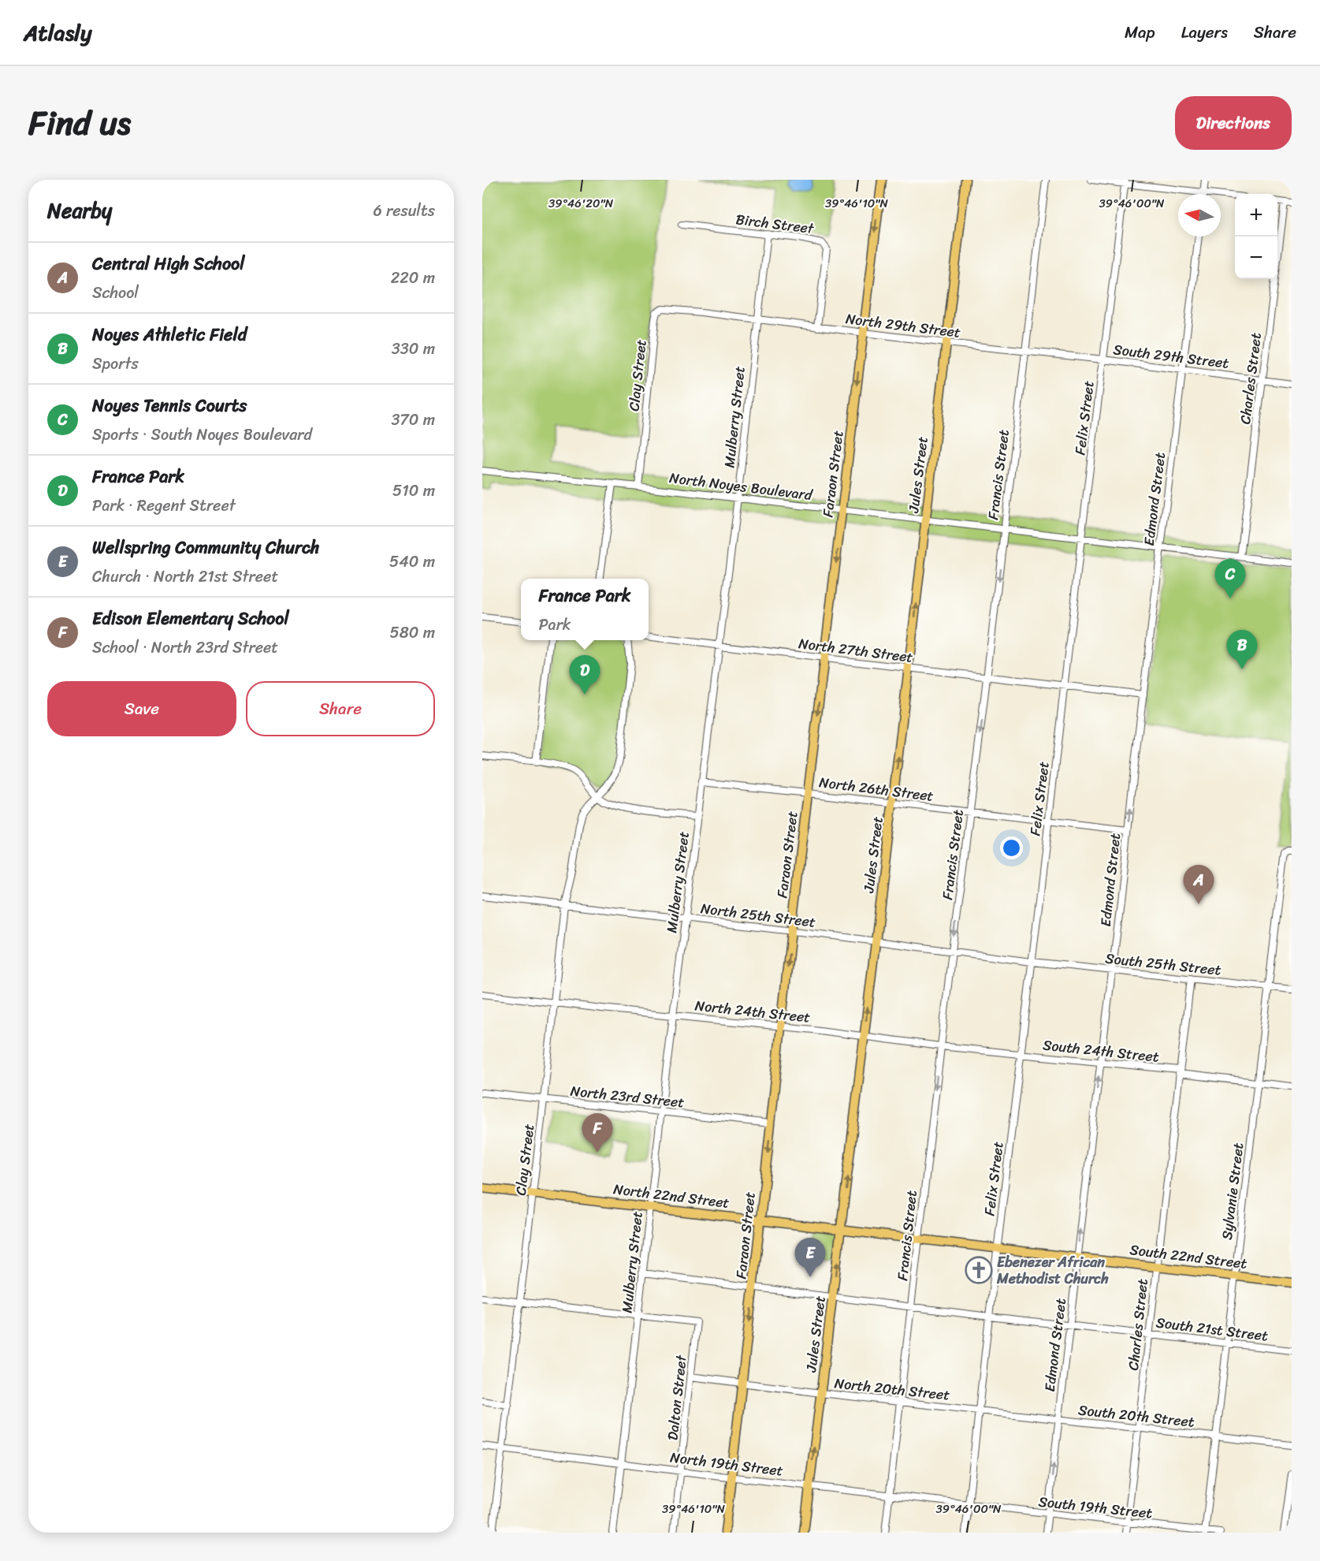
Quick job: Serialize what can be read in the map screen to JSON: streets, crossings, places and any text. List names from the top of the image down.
{
  "streets": {
    "main road": [
      "Faraon Street",
      "Jules Street",
      "North 22nd Street",
      "South 22nd Street"
    ],
    "street": [
      "Birch Street",
      "North 29th Street",
      "South 29th Street",
      "Clay Street",
      "Charles Street",
      "Mulberry Street",
      "Felix Street",
      "Francis Street",
      "North Noyes Boulevard",
      "Edmond Street",
      "North 27th Street",
      "North 26th Street",
      "North 25th Street",
      "South 25th Street",
      "North 24th Street",
      "South 24th Street",
      "North 23rd Street",
      "Sylvanie Street",
      "South 21st Street",
      "North 20th Street",
      "Dalton Street",
      "South 20th Street",
      "North 19th Street",
      "South 19th Street"
    ]
  },
  "crossings": [
    ["Birch Street", "North 29th Street"],
    ["Birch Street", "Mulberry Street"],
    ["North 29th Street", "South 29th Street"],
    ["North 29th Street", "Clay Street"],
    ["North 29th Street", "Mulberry Street"],
    ["North 29th Street", "Felix Street"],
    ["North 29th Street", "Faraon Street"],
    ["North 29th Street", "Jules Street"],
    ["North 29th Street", "Francis Street"],
    ["South 29th Street", "Charles Street"],
    ["South 29th Street", "Felix Street"],
    ["South 29th Street", "Edmond Street"],
    ["Clay Street", "North Noyes Boulevard"],
    ["Clay Street", "North 25th Street"],
    ["Clay Street", "North 24th Street"],
    ["Clay Street", "North 23rd Street"],
    ["Clay Street", "North 22nd Street"],
    ["Clay Street", "North 19th Street"],
    ["Charles Street", "North Noyes Boulevard"],
    ["Charles Street", "South 25th Street"],
    ["Charles Street", "South 24th Street"],
    ["Charles Street", "South 22nd Street"],
    ["Charles Street", "South 21st Street"],
    ["Charles Street", "South 20th Street"],
    ["Charles Street", "South 19th Street"],
    ["Mulberry Street", "North Noyes Boulevard"],
    ["Mulberry Street", "North 27th Street"],
    ["Mulberry Street", "North 26th Street"],
    ["Mulberry Street", "North 25th Street"],
    ["Mulberry Street", "North 24th Street"],
    ["Mulberry Street", "North 23rd Street"],
    ["Mulberry Street", "North 22nd Street"],
    ["Mulberry Street", "South 21st Street"],
    ["Mulberry Street", "Dalton Street"],
    ["Mulberry Street", "North 19th Street"],
    ["Felix Street", "North Noyes Boulevard"],
    ["Felix Street", "North 27th Street"],
    ["Felix Street", "North 26th Street"],
    ["Felix Street", "North 25th Street"],
    ["Felix Street", "South 25th Street"],
    ["Felix Street", "North 24th Street"],
    ["Felix Street", "South 24th Street"],
    ["Felix Street", "North 22nd Street"],
    ["Felix Street", "South 22nd Street"],
    ["Felix Street", "South 21st Street"],
    ["Felix Street", "North 20th Street"],
    ["Felix Street", "South 20th Street"],
    ["Felix Street", "North 19th Street"],
    ["Felix Street", "South 19th Street"],
    ["Faraon Street", "North Noyes Boulevard"],
    ["Faraon Street", "North 27th Street"],
    ["Faraon Street", "North 26th Street"],
    ["Faraon Street", "North 25th Street"],
    ["Faraon Street", "North 24th Street"],
    ["Faraon Street", "North 23rd Street"],
    ["Faraon Street", "North 22nd Street"],
    ["Faraon Street", "South 21st Street"],
    ["Faraon Street", "North 20th Street"],
    ["Faraon Street", "North 19th Street"],
    ["Jules Street", "North Noyes Boulevard"],
    ["Jules Street", "North 27th Street"],
    ["Jules Street", "North 26th Street"],
    ["Jules Street", "North 25th Street"],
    ["Jules Street", "North 24th Street"],
    ["Jules Street", "North 22nd Street"],
    ["Jules Street", "South 21st Street"],
    ["Jules Street", "North 20th Street"],
    ["Jules Street", "North 19th Street"],
    ["Francis Street", "North Noyes Boulevard"],
    ["Francis Street", "North 27th Street"],
    ["Francis Street", "North 26th Street"],
    ["Francis Street", "North 25th Street"],
    ["Francis Street", "North 24th Street"],
    ["Francis Street", "North 22nd Street"],
    ["Francis Street", "South 21st Street"],
    ["Francis Street", "North 20th Street"],
    ["Francis Street", "North 19th Street"],
    ["North Noyes Boulevard", "Edmond Street"],
    ["Edmond Street", "North 27th Street"],
    ["Edmond Street", "North 26th Street"],
    ["Edmond Street", "South 25th Street"],
    ["Edmond Street", "South 24th Street"],
    ["Edmond Street", "South 22nd Street"],
    ["Edmond Street", "South 21st Street"],
    ["Edmond Street", "South 20th Street"],
    ["Edmond Street", "South 19th Street"],
    ["North 25th Street", "South 25th Street"],
    ["South 25th Street", "Sylvanie Street"],
    ["North 24th Street", "South 24th Street"],
    ["South 24th Street", "Sylvanie Street"],
    ["Sylvanie Street", "South 22nd Street"],
    ["Sylvanie Street", "South 21st Street"],
    ["Sylvanie Street", "South 20th Street"],
    ["Sylvanie Street", "South 19th Street"],
    ["North 22nd Street", "South 22nd Street"],
    ["North 20th Street", "Dalton Street"],
    ["North 20th Street", "South 20th Street"],
    ["Dalton Street", "North 19th Street"],
    ["North 19th Street", "South 19th Street"]
  ],
  "one_way": ["Faraon Street", "Jules Street", "Francis Street"],
  "places": {
    "church": ["Ebenezer African Methodist Church"]
  },
  "north": "left",
  "page": {
    "header": "Atlasly",
    "nav": ["Map", "Layers", "Share"],
    "title": "Find us",
    "buttons": [
      "Directions",
      ["Save", "Share"]
    ],
    "heading": ["Nearby", "6 results"],
    "map_buttons": ["+", "−"],
    "list": [
      {
        "mark": "A",
        "name": "Central High School",
        "note": "School",
        "value": "220 m"
      },
      {
        "mark": "B",
        "name": "Noyes Athletic Field",
        "note": "Sports",
        "value": "330 m"
      },
      {
        "mark": "C",
        "name": "Noyes Tennis Courts",
        "note": "Sports · South Noyes Boulevard",
        "value": "370 m"
      },
      {
        "mark": "D",
        "name": "France Park",
        "note": "Park · Regent Street",
        "value": "510 m"
      },
      {
        "mark": "E",
        "name": "Wellspring Community Church",
        "note": "Church · North 21st Street",
        "value": "540 m"
      },
      {
        "mark": "F",
        "name": "Edison Elementary School",
        "note": "School · North 23rd Street",
        "value": "580 m"
      }
    ],
    "pins": [
      "C",
      "B",
      "D",
      "A",
      "F",
      "E"
    ],
    "popup": ["France Park", "Park"]
  },
  "coordinates": ["39°46'20\"N", "39°46'10\"N", "39°46'00\"N"]
}
